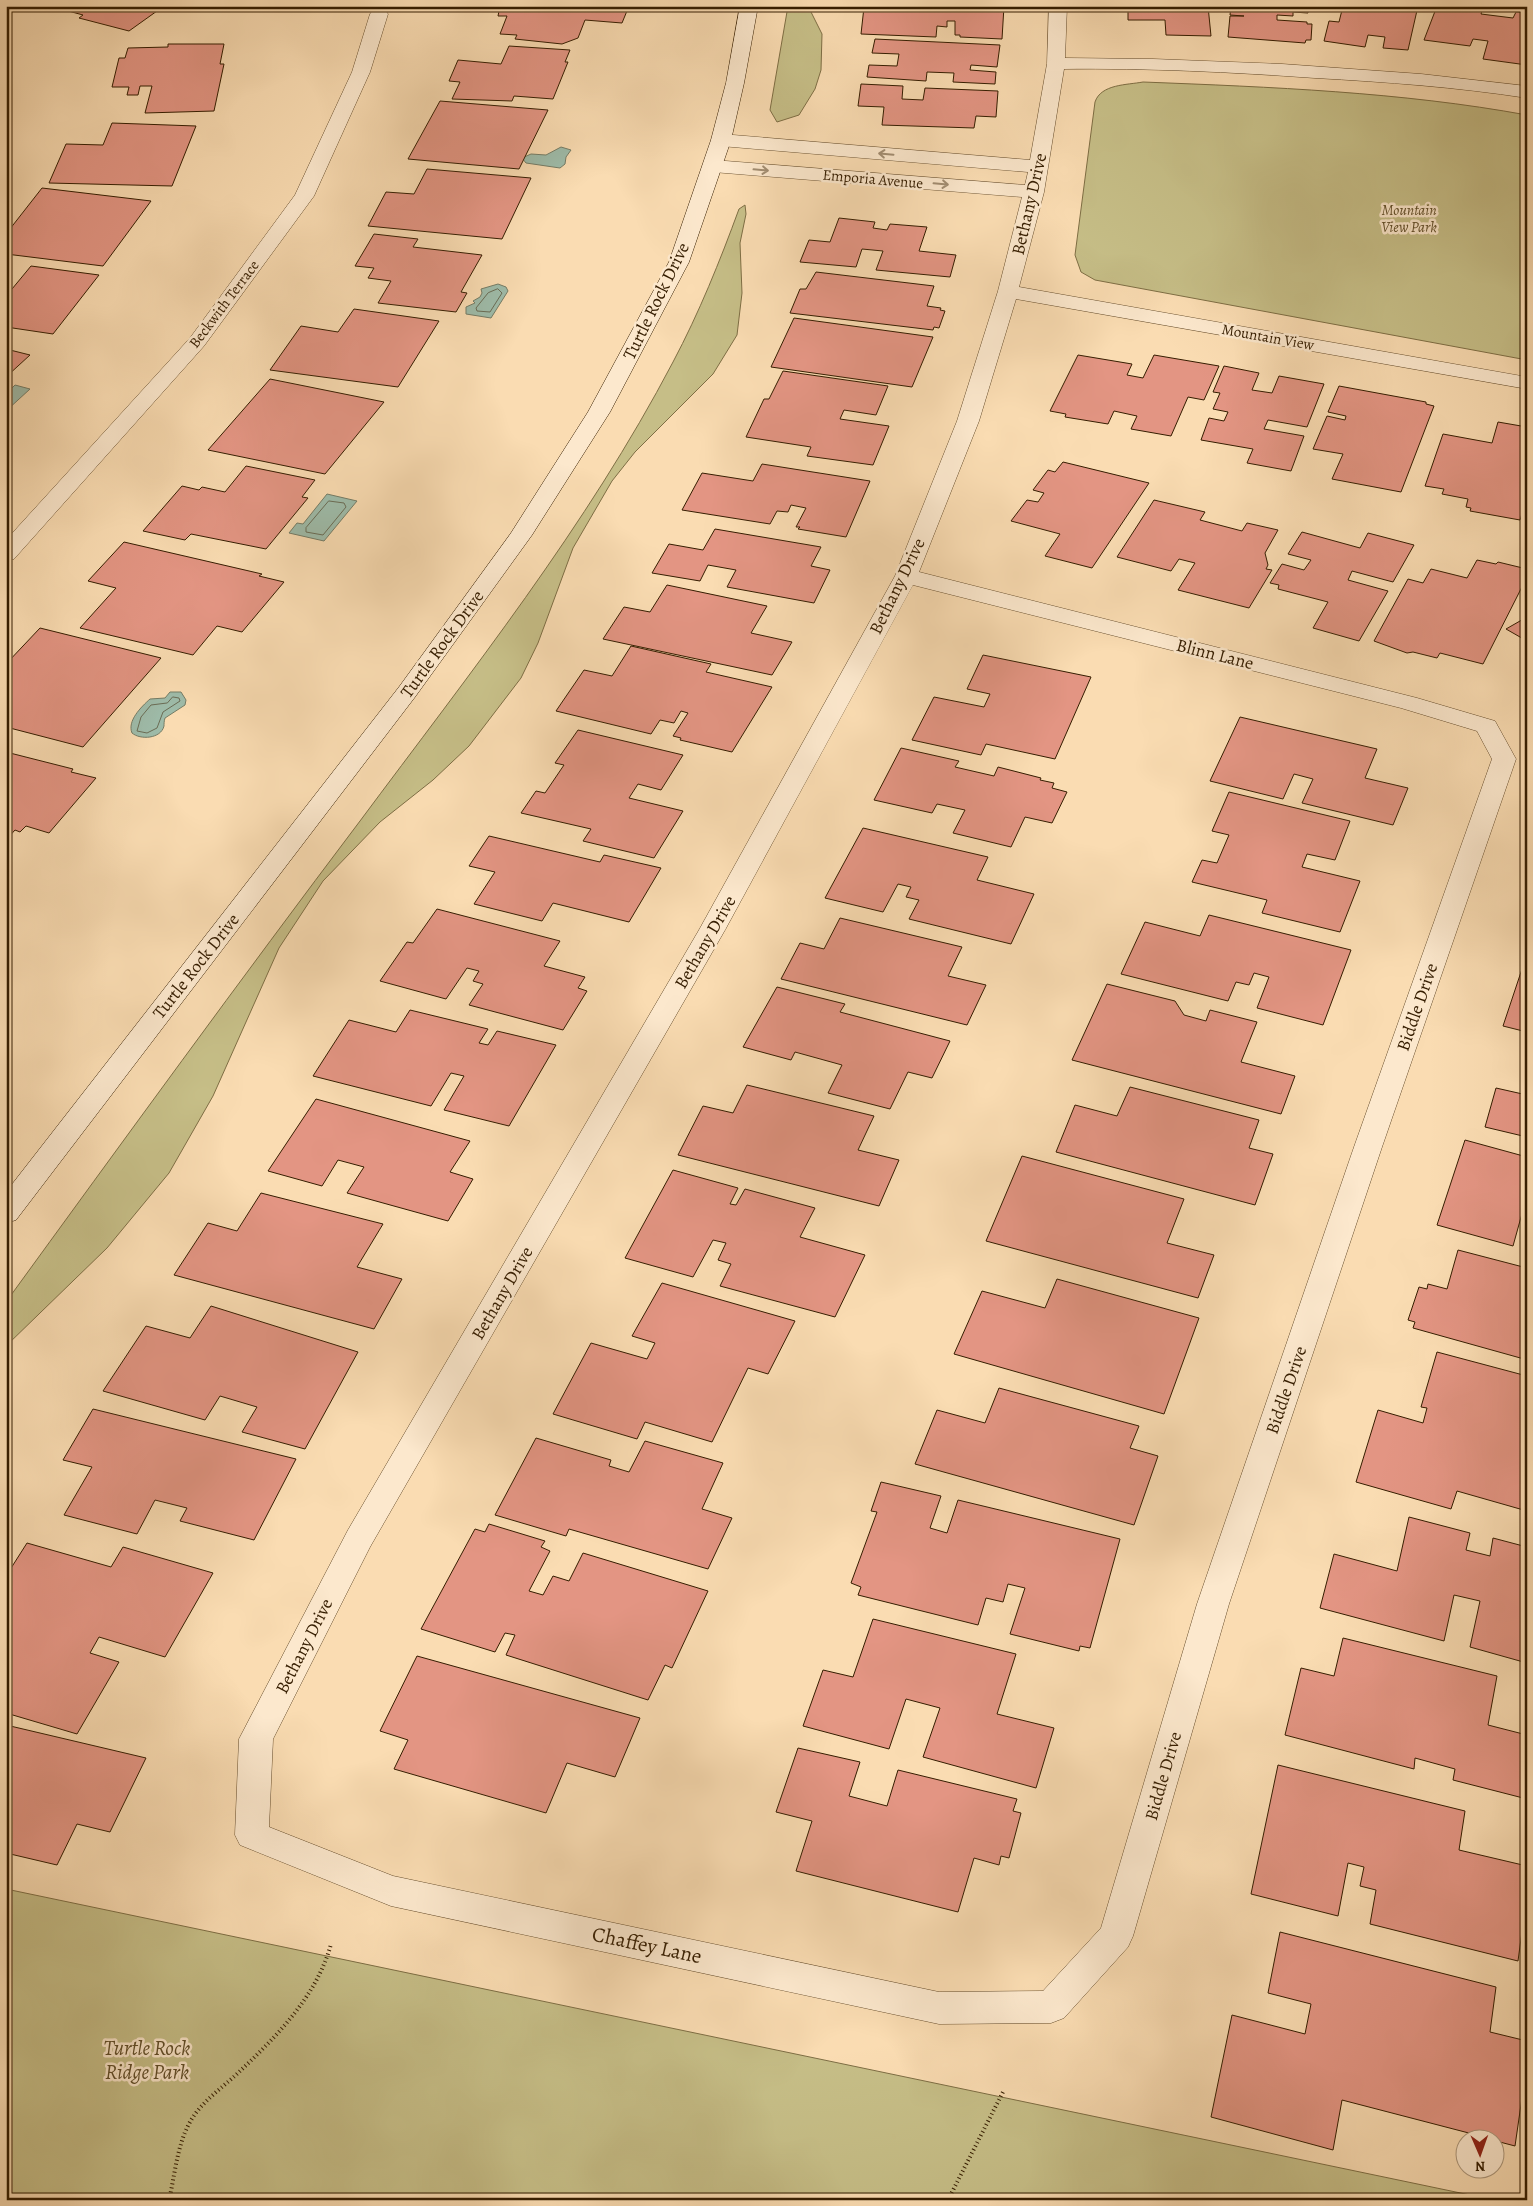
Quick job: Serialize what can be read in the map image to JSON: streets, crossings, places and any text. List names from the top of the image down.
{
  "streets": {
    "street": [
      "Emporia Avenue",
      "Bethany Drive",
      "Turtle Rock Drive",
      "Beckwith Terrace",
      "Mountain View",
      "Blinn Lane",
      "Biddle Drive",
      "Chaffey Lane"
    ]
  },
  "crossings": [
    ["Emporia Avenue", "Bethany Drive"],
    ["Emporia Avenue", "Turtle Rock Drive"],
    ["Bethany Drive", "Mountain View"],
    ["Bethany Drive", "Blinn Lane"],
    ["Bethany Drive", "Chaffey Lane"],
    ["Blinn Lane", "Biddle Drive"],
    ["Biddle Drive", "Chaffey Lane"]
  ],
  "parks": ["Mountain View Park", "Turtle Rock Ridge Park"],
  "north": "bottom"
}
